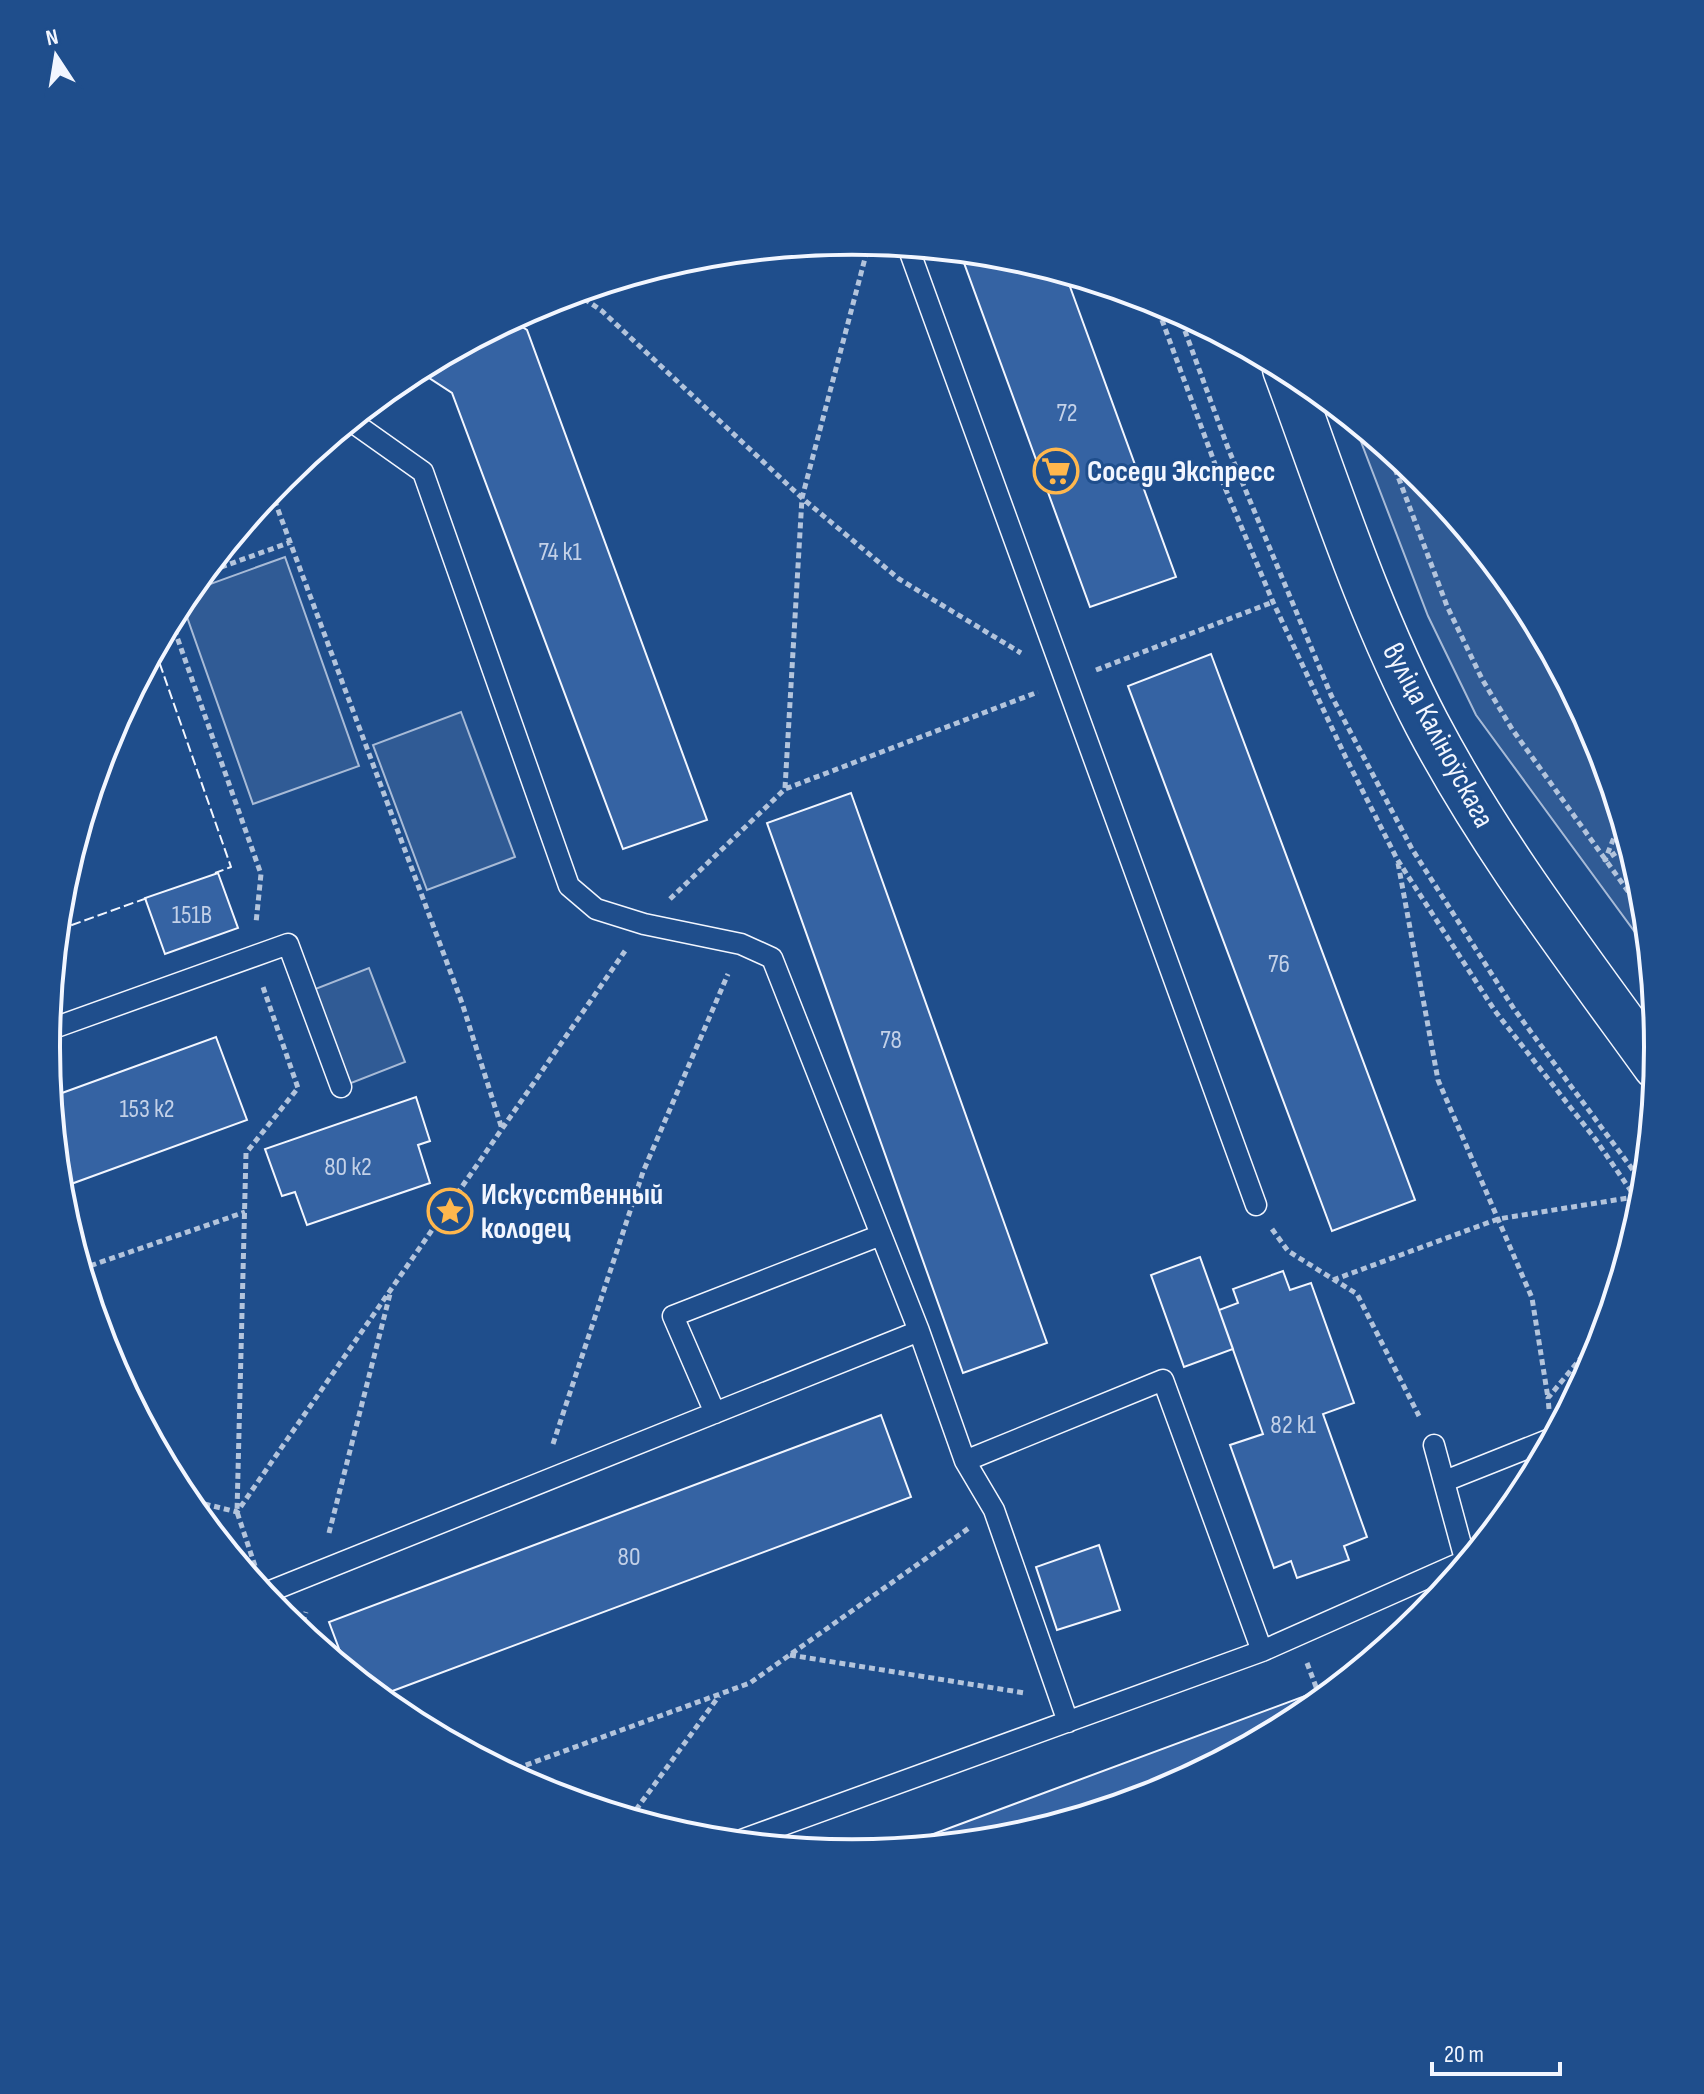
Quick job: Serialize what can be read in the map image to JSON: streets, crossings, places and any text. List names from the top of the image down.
{
  "streets": {
    "main road": ["вуліца Каліноўскага"]
  },
  "places": {
    "supermarket": ["Соседи Экспресс"],
    "place": ["Искусственный колодец"]
  },
  "house_numbers": [
    "72",
    "74 к1",
    "151В",
    "76",
    "78",
    "153 к2",
    "80 к2",
    "82 к1",
    "80"
  ],
  "scale_bar": "20 m",
  "north": "top"
}
